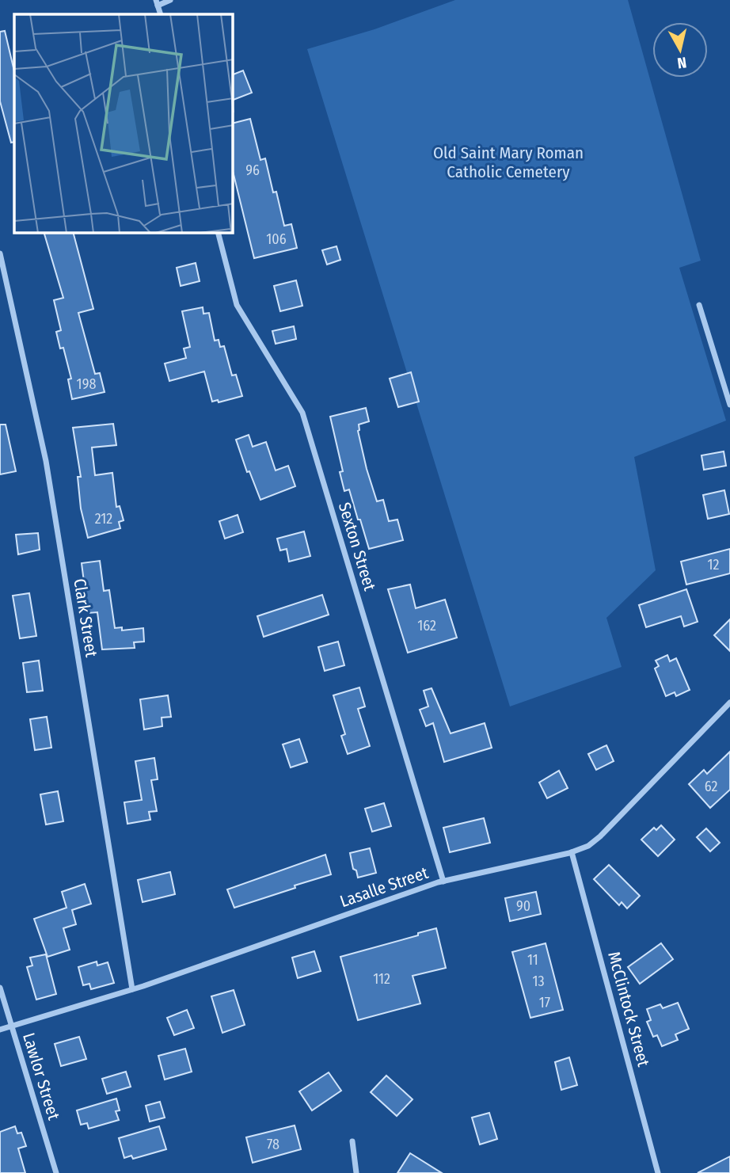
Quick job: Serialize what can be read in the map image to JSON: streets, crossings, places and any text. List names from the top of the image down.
{
  "streets": {
    "street": [
      "Sexton Street",
      "Clark Street",
      "Lasalle Street",
      "McClintock Street",
      "Lawlor Street"
    ]
  },
  "crossings": [
    ["Sexton Street", "Lasalle Street"],
    ["Clark Street", "Lasalle Street"],
    ["Lasalle Street", "McClintock Street"],
    ["Lasalle Street", "Lawlor Street"]
  ],
  "parks": ["Old Saint Mary Roman Catholic Cemetery"],
  "house_numbers": [
    "96",
    "106",
    "198",
    "212",
    "12",
    "162",
    "62",
    "90",
    "11",
    "112",
    "13",
    "17",
    "78"
  ],
  "north": "bottom"
}
